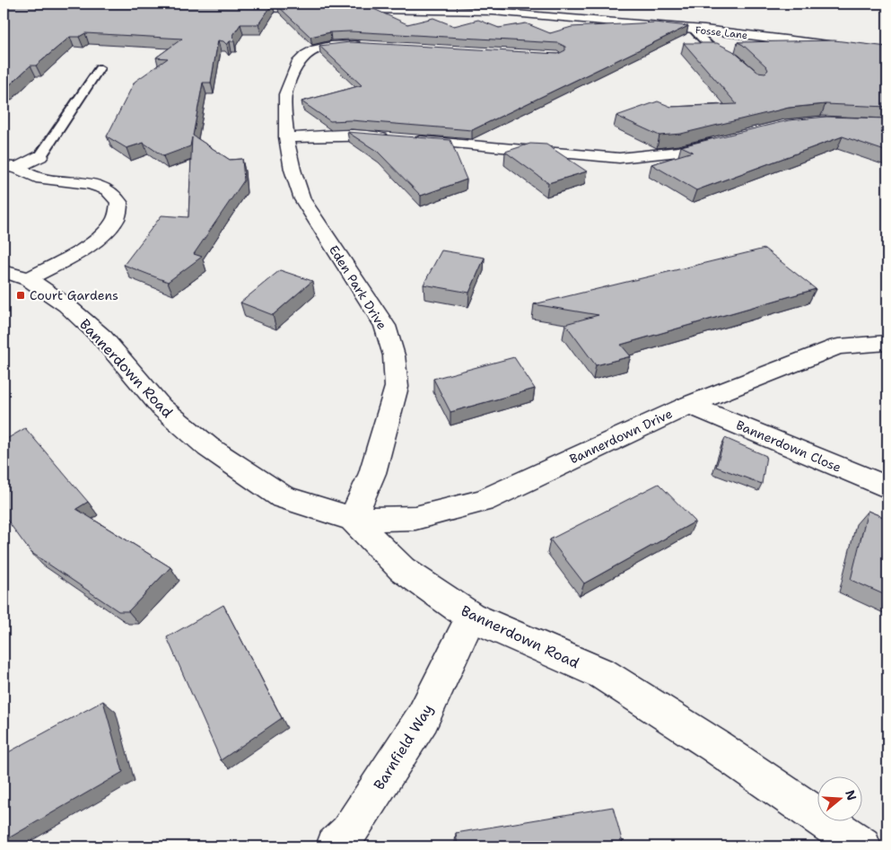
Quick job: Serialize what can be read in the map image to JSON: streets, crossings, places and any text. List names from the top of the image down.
{
  "streets": {
    "street": [
      "Fosse Lane",
      "Eden Park Drive",
      "Bannerdown Road",
      "Bannerdown Drive",
      "Bannerdown Close",
      "Barnfield Way"
    ]
  },
  "crossings": [
    ["Eden Park Drive", "Bannerdown Road"],
    ["Eden Park Drive", "Bannerdown Drive"],
    ["Bannerdown Road", "Bannerdown Drive"],
    ["Bannerdown Road", "Barnfield Way"],
    ["Bannerdown Drive", "Bannerdown Close"]
  ],
  "places": {
    "transit": ["Court Gardens"]
  },
  "north": "right"
}
